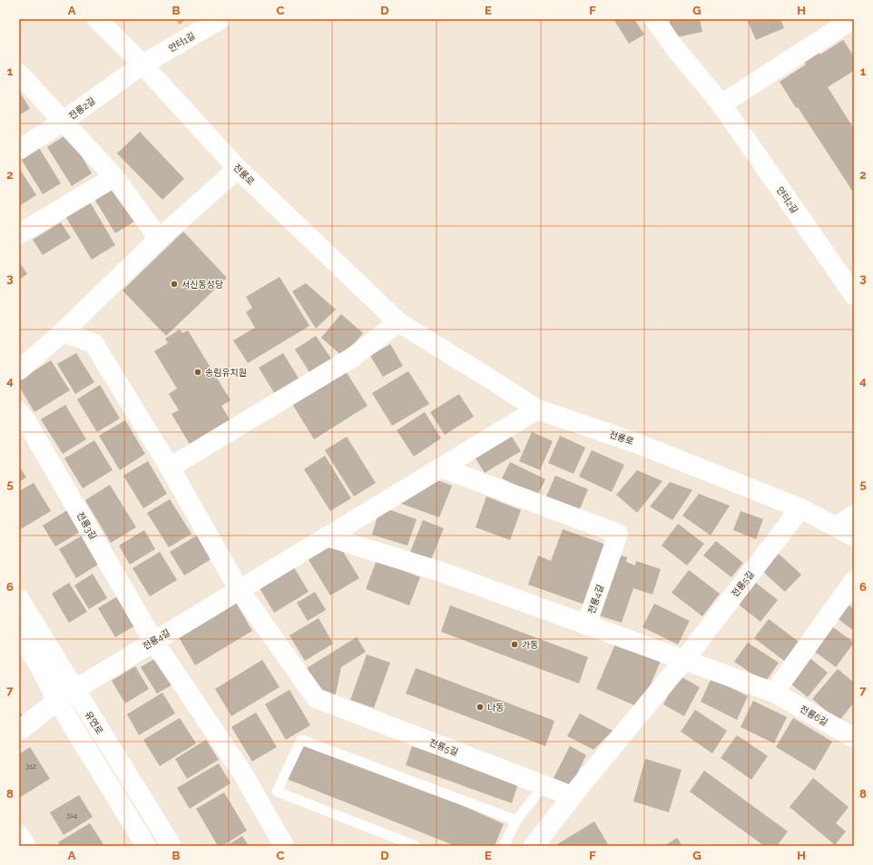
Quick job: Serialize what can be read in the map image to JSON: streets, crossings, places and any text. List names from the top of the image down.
{
  "streets": {
    "street": [
      "안터1길",
      "전룡2길",
      "전룡로",
      "안터2길",
      "전룡3길",
      "전룡5길",
      "전룡4길",
      "전룡6길",
      "유연로"
    ]
  },
  "crossings": [
    ["안터1길", "전룡2길"],
    ["안터1길", "전룡로"],
    ["전룡2길", "전룡로"],
    ["전룡로", "전룡5길"],
    ["전룡로", "전룡4길"],
    ["전룡3길", "전룡4길"],
    ["전룡5길", "전룡4길"],
    ["전룡4길", "유연로"]
  ],
  "places": [
    "서신동성당",
    "송림유치원",
    "가동",
    "나동"
  ],
  "house_numbers": ["312", "314"],
  "grid": {
    "columns": [
      "A",
      "B",
      "C",
      "D",
      "E",
      "F",
      "G",
      "H"
    ],
    "rows": [
      "1",
      "2",
      "3",
      "4",
      "5",
      "6",
      "7",
      "8"
    ]
  }
}
